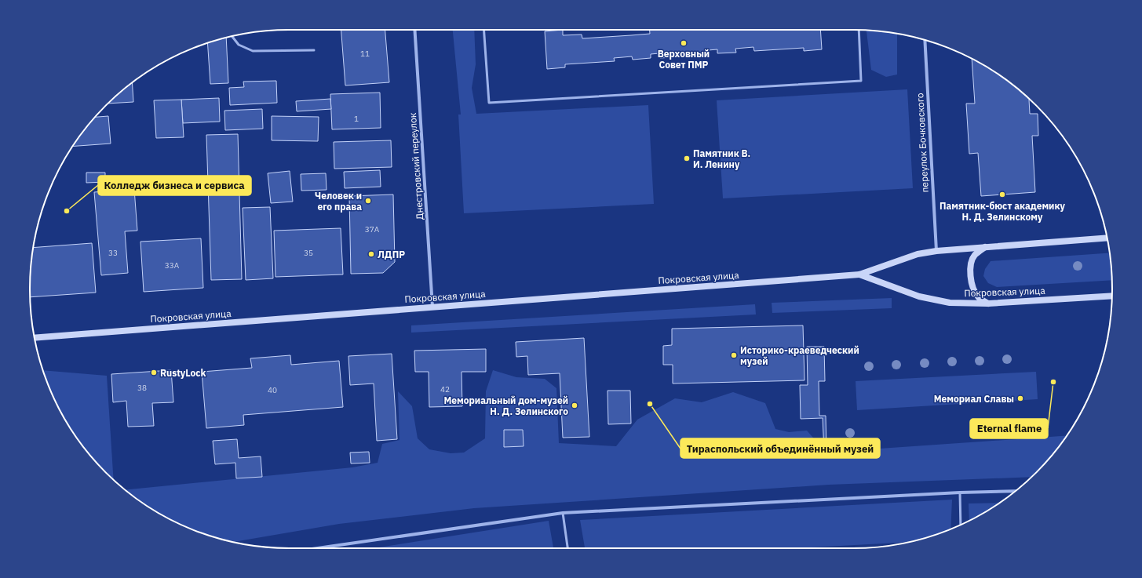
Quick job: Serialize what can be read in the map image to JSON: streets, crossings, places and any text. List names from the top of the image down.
{
  "streets": {
    "main road": ["Покровская улица"],
    "street": ["переулок Бочковского", "Днестровский переулок"]
  },
  "crossings": [
    ["переулок Бочковского", "Покровская улица"],
    ["Днестровский переулок", "Покровская улица"]
  ],
  "places": [
    "Верховный Совет ПМР",
    "Памятник В. И. Ленину",
    "Памятник-бюст академику Н. Д. Зелинскому",
    "Человек и его права",
    "Колледж бизнеса и сервиса",
    "ЛДПР",
    "Историко-краеведческий музей",
    "RustyLock",
    "Eternal flame",
    "Мемориал Славы",
    "Тираспольский объединённый музей",
    "Мемориальный дом-музей Н. Д. Зелинского"
  ],
  "house_numbers": [
    "11",
    "1",
    "37А",
    "33",
    "35",
    "33А",
    "38",
    "42",
    "40"
  ]
}
